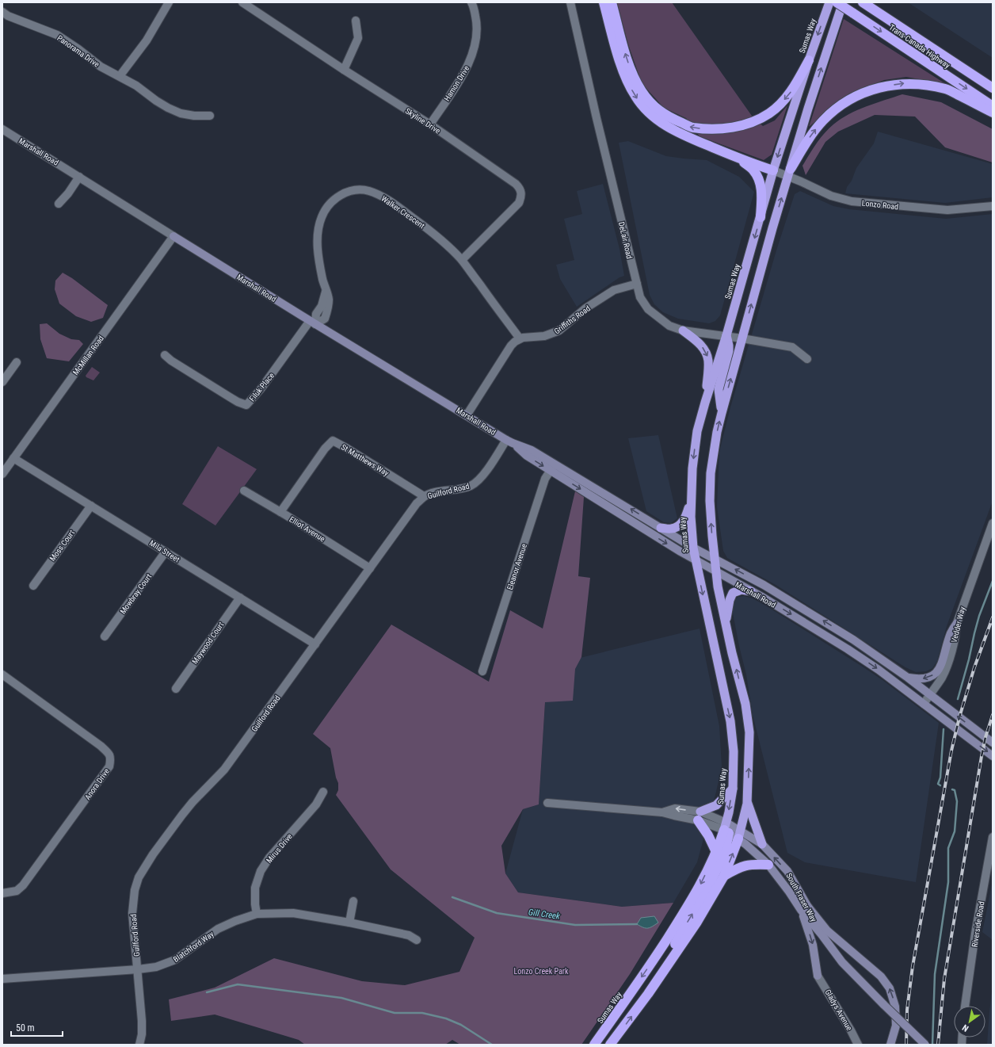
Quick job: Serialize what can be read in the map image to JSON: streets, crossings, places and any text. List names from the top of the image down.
{
  "streets": {
    "highway": ["Sumas Way", "Trans-Canada Highway"],
    "main road": ["Marshall Road", "South Fraser Way"],
    "street": [
      "Panorama Drive",
      "Hamon Drive",
      "Skyline Drive",
      "Lonzo Road",
      "Walker Crescent",
      "DeLair Road",
      "Griffiths Road",
      "McMillan Road",
      "Filuk Place",
      "St Matthews Way",
      "Guilford Road",
      "Elliot Avenue",
      "Moss Court",
      "Mila Street",
      "Eleanor Avenue",
      "Mowbray Court",
      "Vedder Way",
      "Maywood Court",
      "Anora Drive",
      "Mirus Drive",
      "Riverside Road",
      "Blatchford Way",
      "Gladys Avenue"
    ]
  },
  "crossings": [
    ["Sumas Way", "Marshall Road"],
    ["Sumas Way", "Lonzo Road"],
    ["Sumas Way", "DeLair Road"],
    ["Sumas Way", "South Fraser Way"],
    ["Hamon Drive", "Skyline Drive"],
    ["Skyline Drive", "Walker Crescent"],
    ["Marshall Road", "Walker Crescent"],
    ["Marshall Road", "McMillan Road"],
    ["Marshall Road", "Filuk Place"],
    ["Marshall Road", "Guilford Road"],
    ["Marshall Road", "Eleanor Avenue"],
    ["Marshall Road", "Vedder Way"],
    ["Walker Crescent", "Griffiths Road"],
    ["Walker Crescent", "Filuk Place"],
    ["DeLair Road", "Griffiths Road"],
    ["McMillan Road", "Mila Street"],
    ["St Matthews Way", "Guilford Road"],
    ["St Matthews Way", "Elliot Avenue"],
    ["Guilford Road", "Elliot Avenue"],
    ["Guilford Road", "Mila Street"],
    ["Guilford Road", "Blatchford Way"],
    ["Moss Court", "Mila Street"],
    ["Mila Street", "Mowbray Court"],
    ["Mila Street", "Maywood Court"],
    ["Mirus Drive", "Blatchford Way"]
  ],
  "water": ["Gill Creek"],
  "parks": ["Lonzo Creek Park"],
  "scale_bar": "50 m",
  "north": "bottom left"
}
